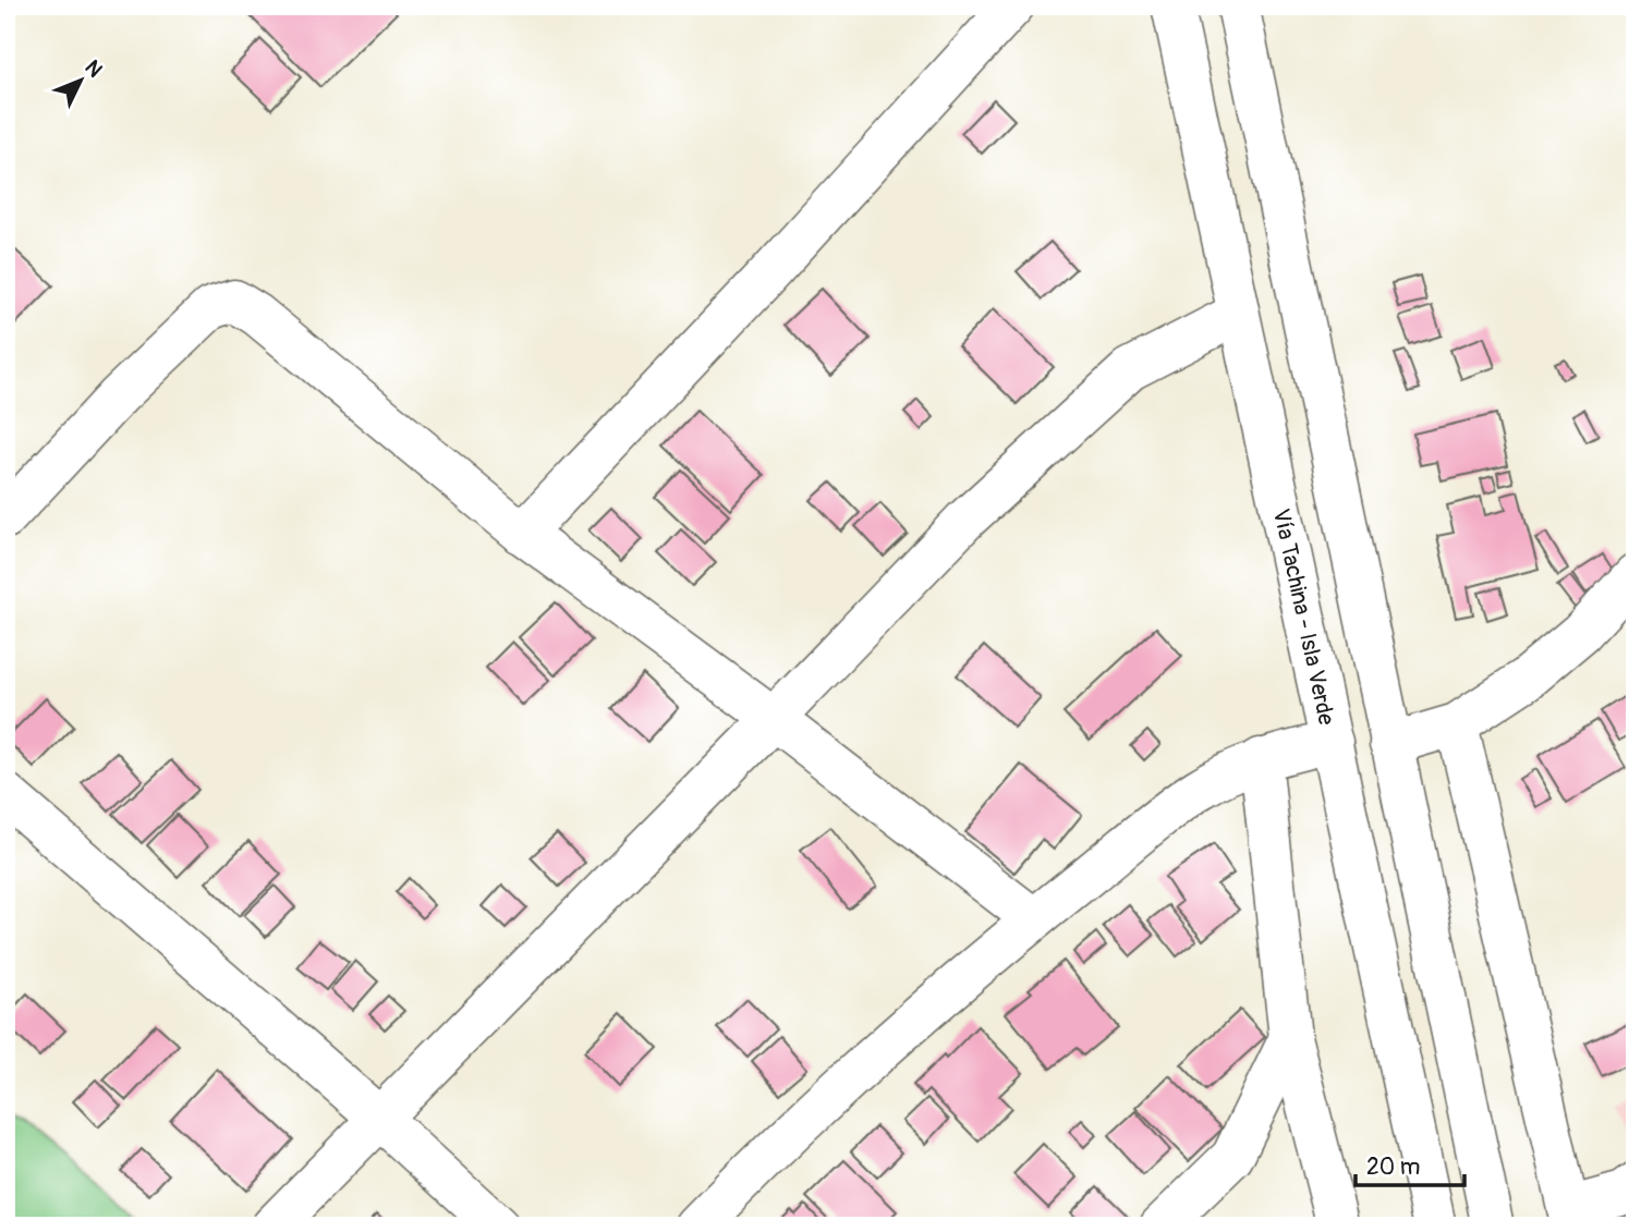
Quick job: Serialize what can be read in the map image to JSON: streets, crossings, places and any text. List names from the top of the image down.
{
  "streets": {
    "street": ["Vía Tachina - Isla Verde"]
  },
  "scale_bar": "20 m",
  "north": "top right"
}
